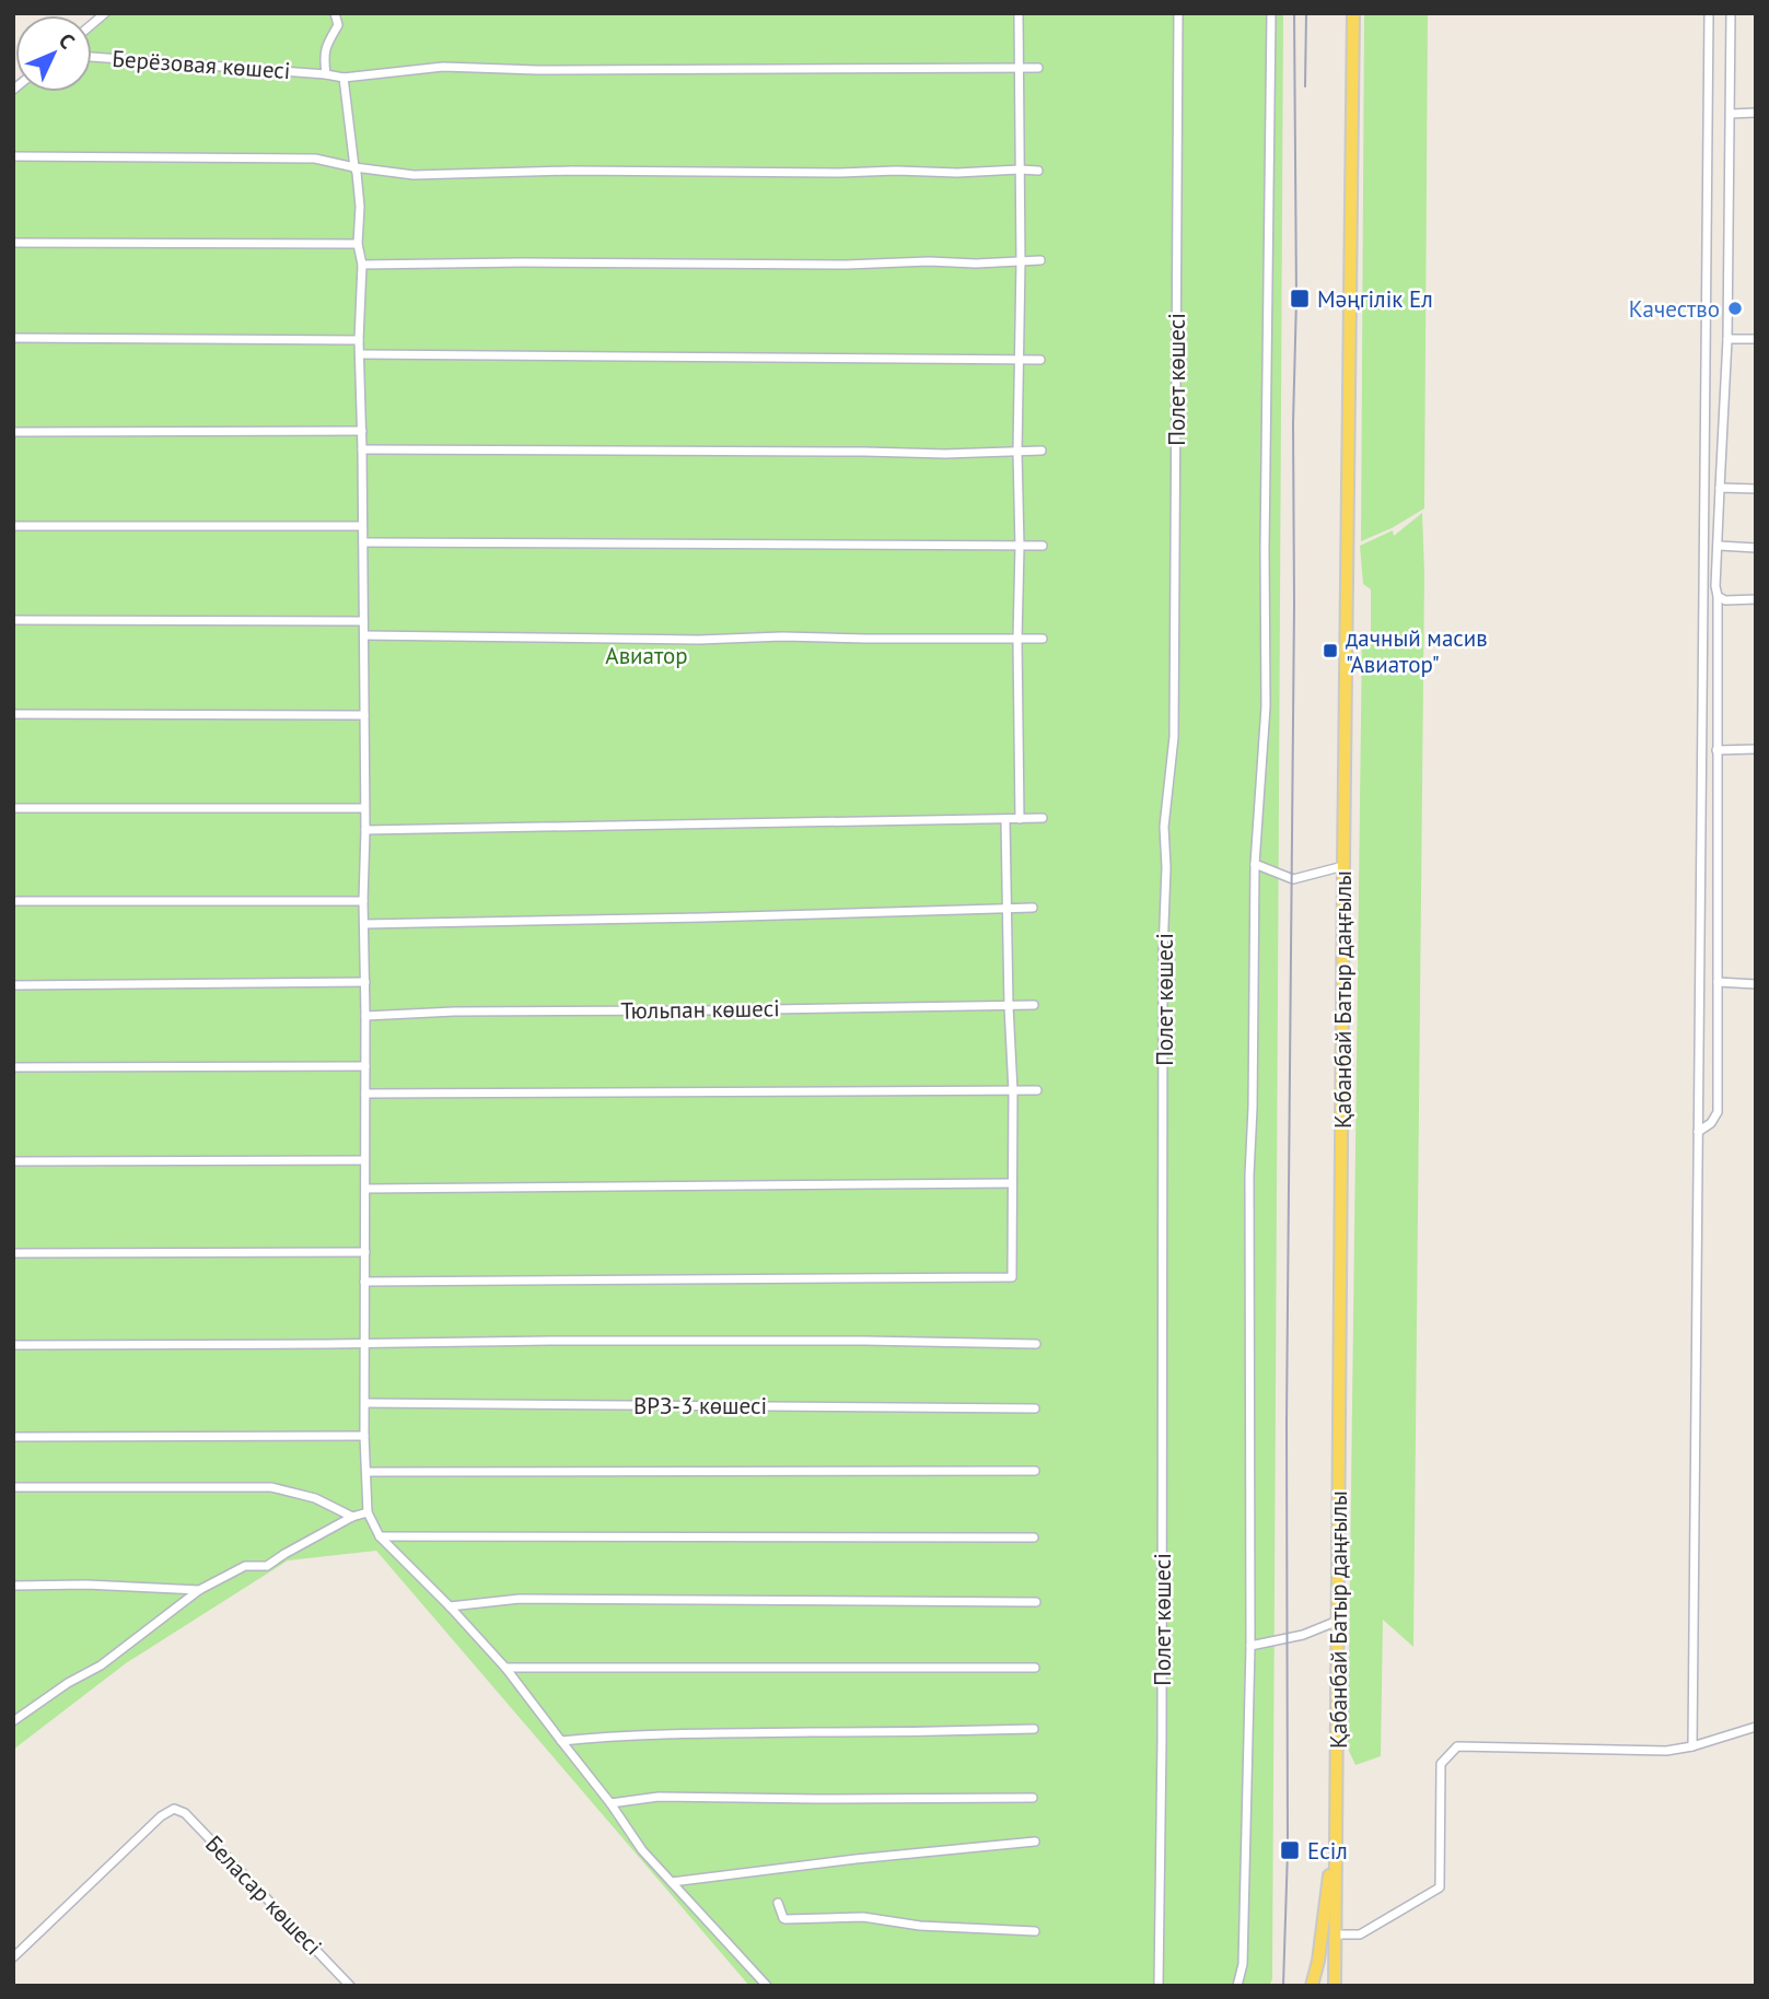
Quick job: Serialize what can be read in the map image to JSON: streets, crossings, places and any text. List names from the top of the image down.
{
  "streets": {
    "main road": ["Қабанбай Батыр даңғылы"],
    "street": [
      "Берёзовая көшесі",
      "Полет көшесі",
      "Тюльпан көшесі",
      "ВРЗ-3 көшесі",
      "Беласар көшесі"
    ]
  },
  "parks": ["Авиатор"],
  "places": {
    "transit": ["Мәңгілік Ел", "дачный масив \"Авиатор\"", "Есіл"],
    "other": ["Качество"]
  },
  "north": "top right"
}
